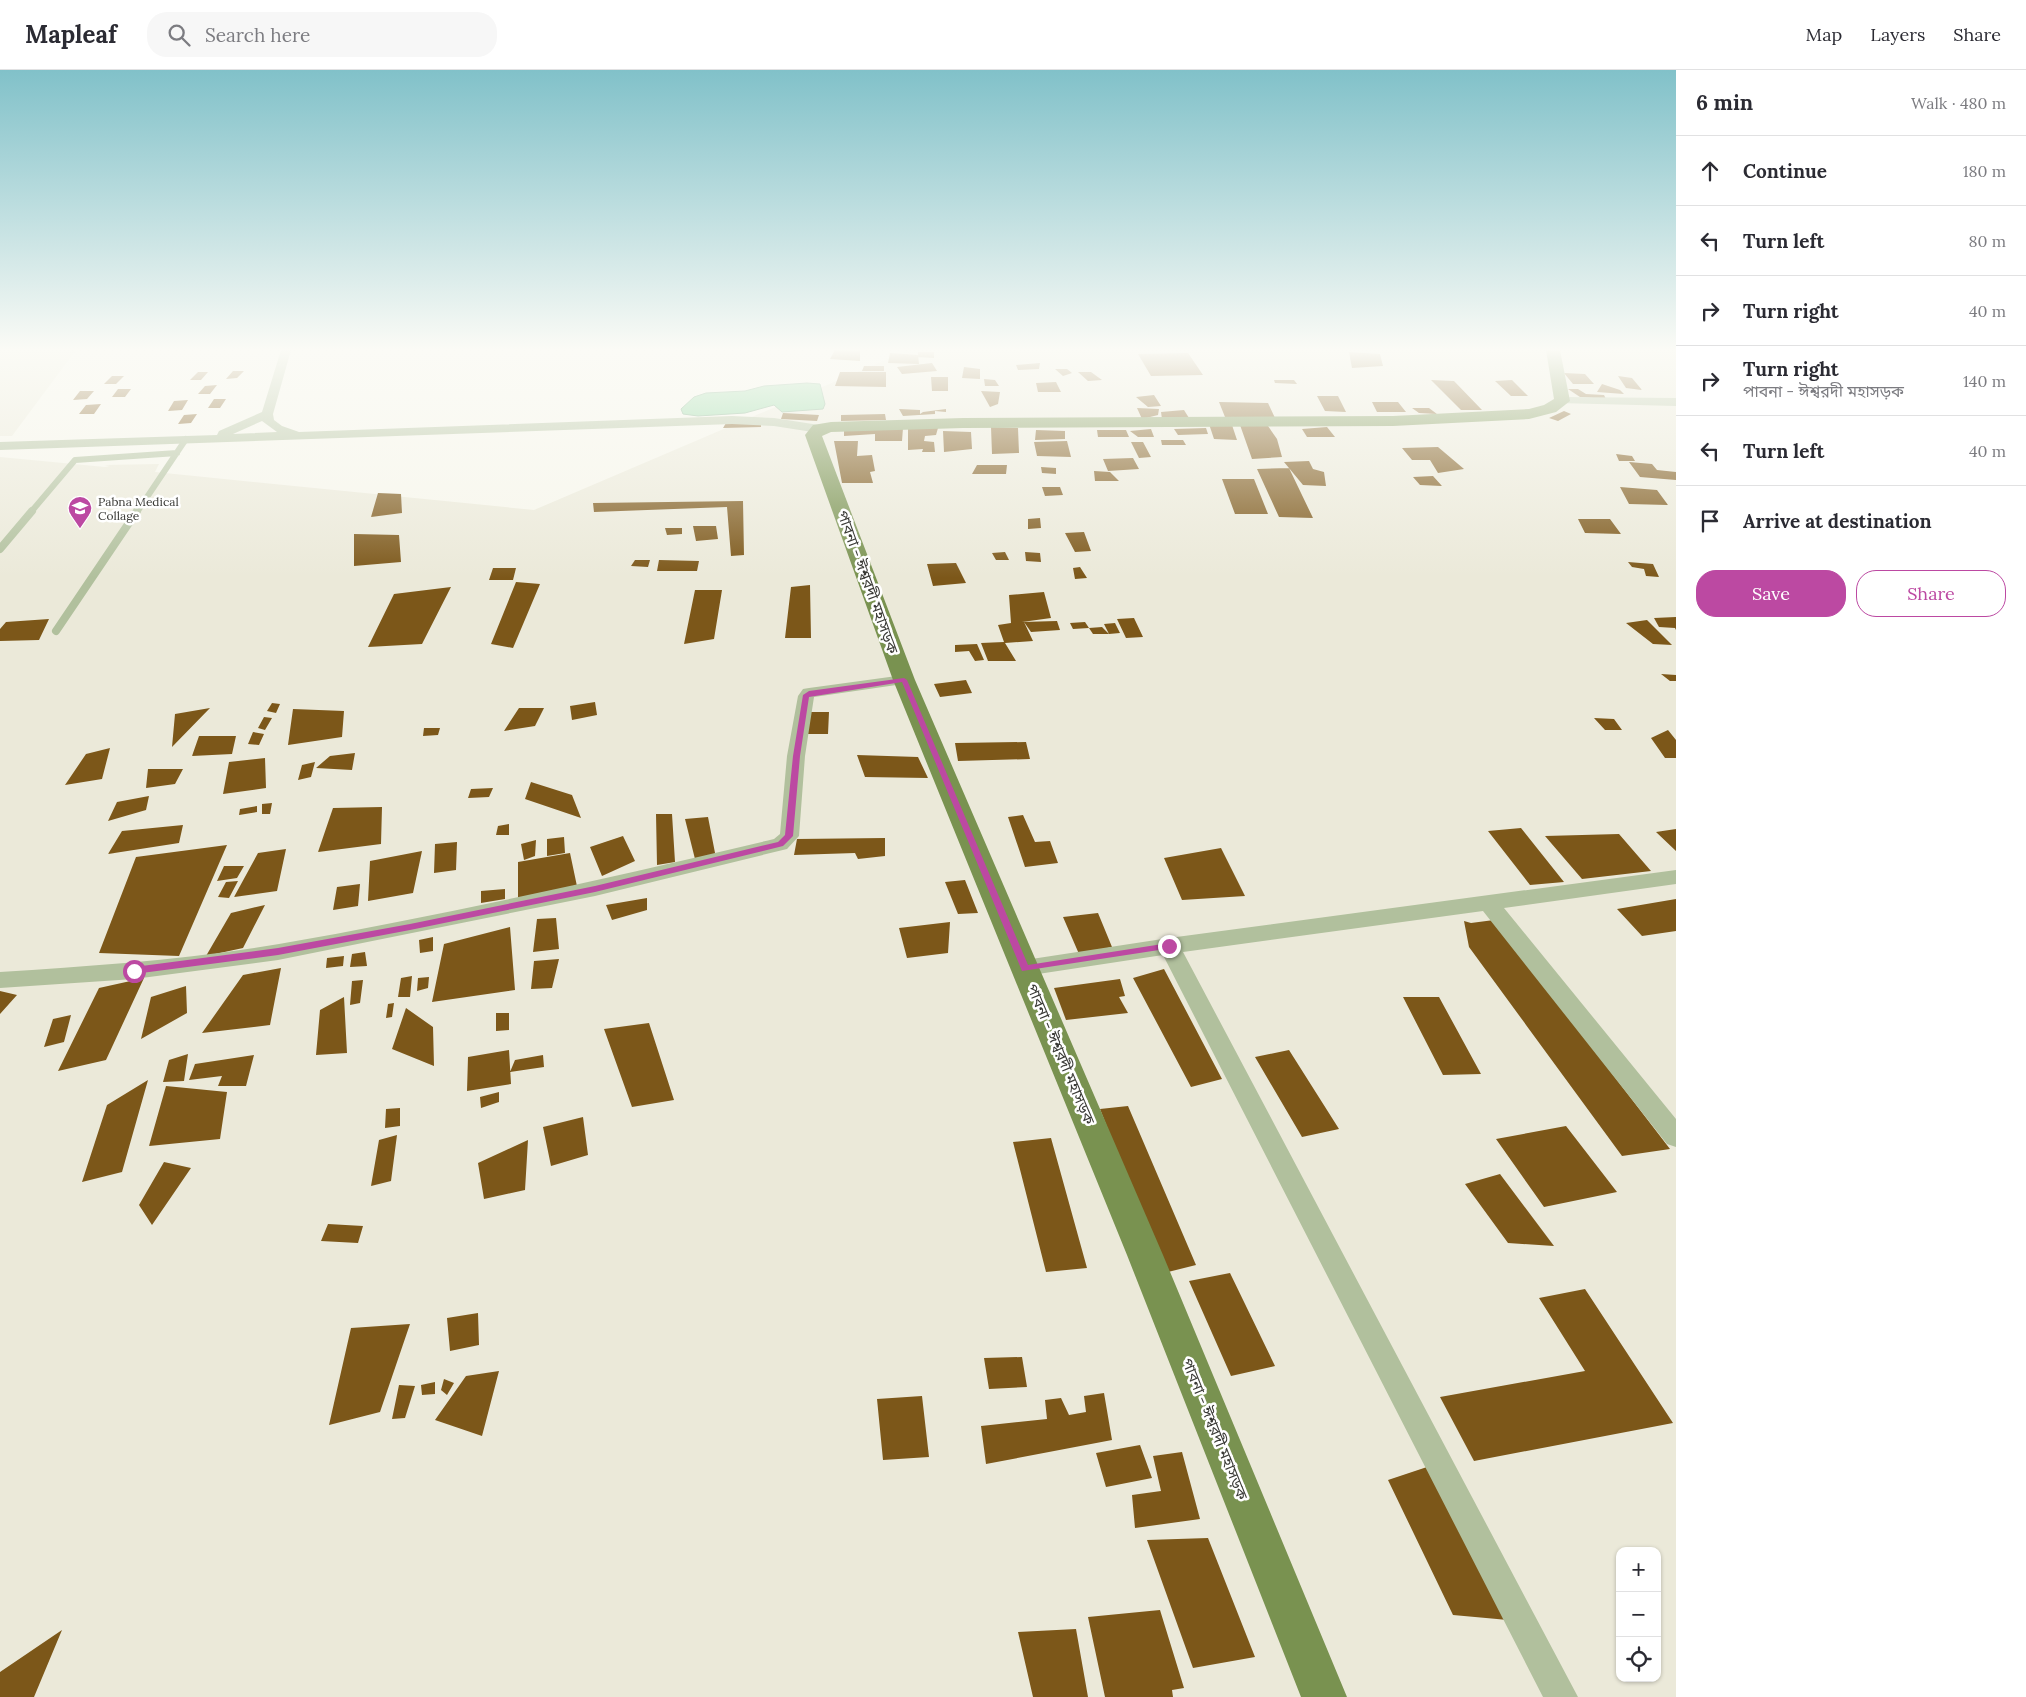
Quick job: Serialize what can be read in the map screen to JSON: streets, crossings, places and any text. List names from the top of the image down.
{
  "streets": {
    "main road": ["পাবনা - ঈশ্বরদী মহাসড়ক"]
  },
  "places": {
    "school or university": ["Pabna Medical Collage"]
  },
  "page": {
    "header": "Mapleaf",
    "search": "Search here",
    "nav": ["Map", "Layers", "Share"],
    "heading": ["6 min", "Walk · 480 m"],
    "list": [
      ["Continue", "180 m"],
      ["Turn left", "80 m"],
      ["Turn right", "40 m"],
      ["Turn right", "পাবনা - ঈশ্বরদী মহাসড়ক", "140 m"],
      ["Turn left", "40 m"],
      "Arrive at destination"
    ],
    "buttons": ["Save", "Share"],
    "map_buttons": ["+", "−"]
  }
}
